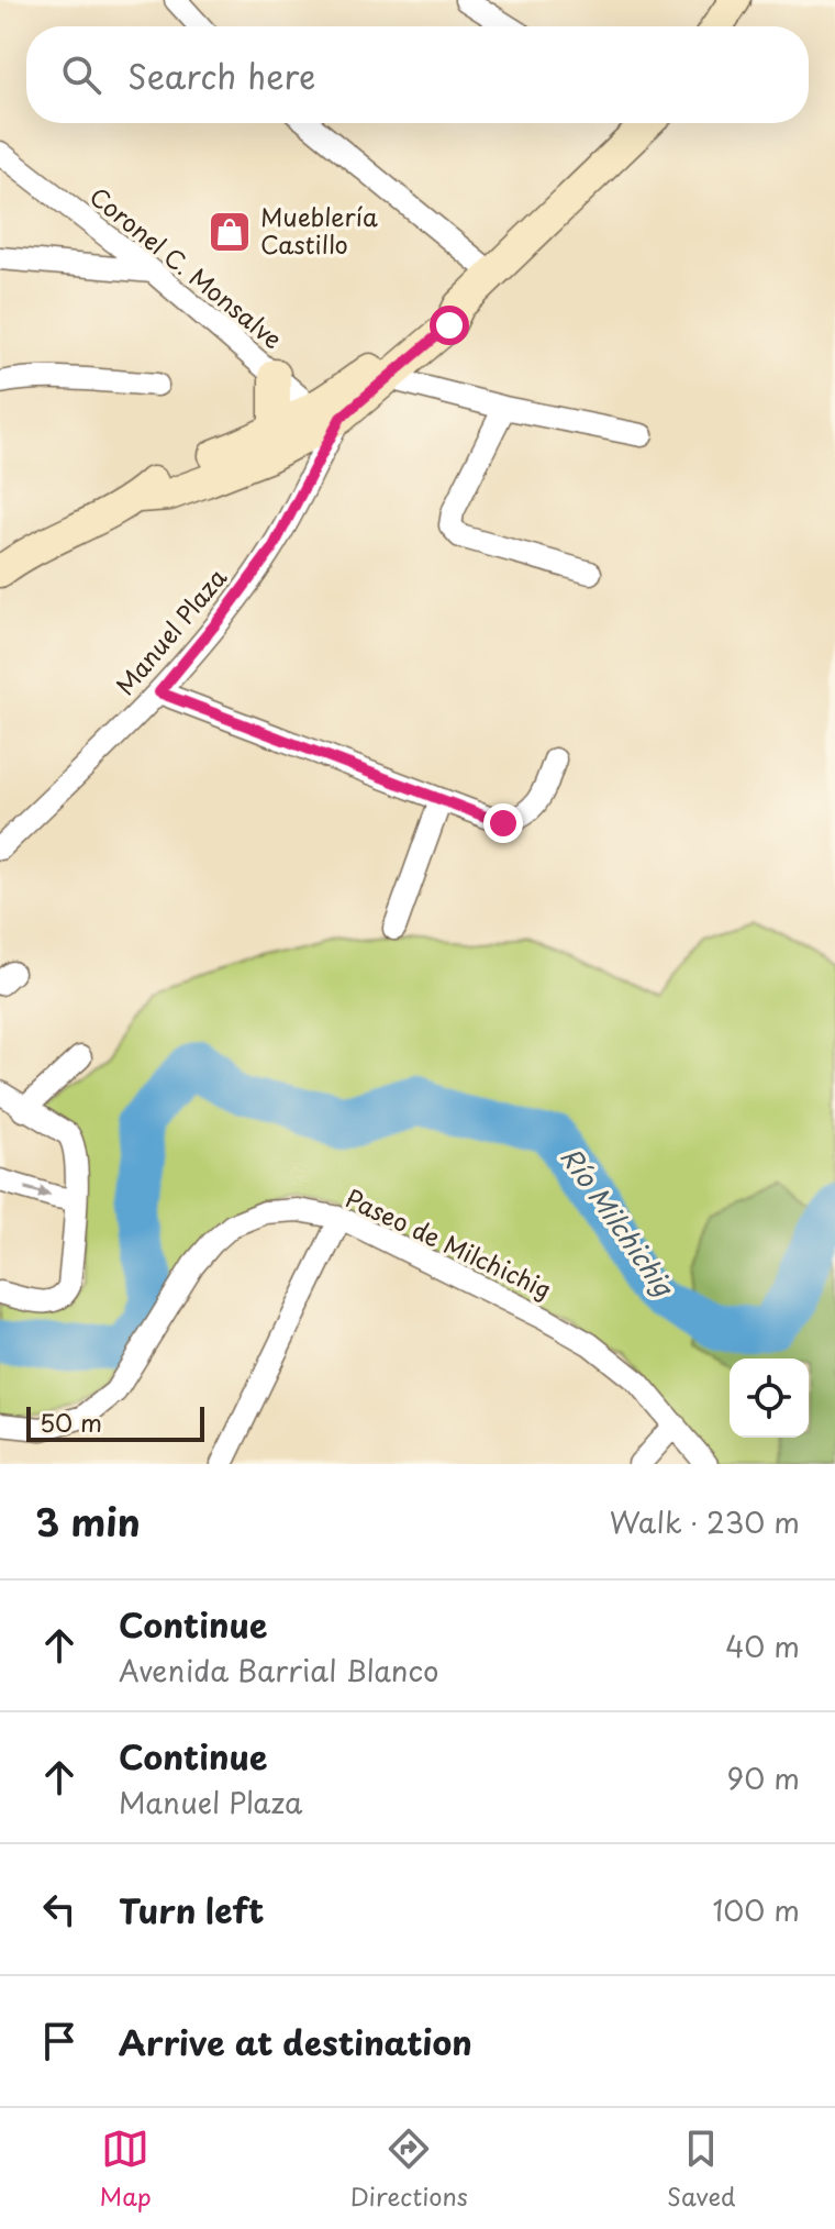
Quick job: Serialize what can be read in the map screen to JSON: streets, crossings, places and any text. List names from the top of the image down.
{
  "streets": {
    "street": ["Coronel C. Monsalve", "Manuel Plaza", "Paseo de Milchichig"]
  },
  "crossings": [
    ["Coronel C. Monsalve", "Manuel Plaza"]
  ],
  "water": ["Río Milchichig"],
  "places": {
    "shop": ["Mueblería Castillo"]
  },
  "scale_bar": "50 m",
  "page": {
    "search": "Search here",
    "scale": "50 m",
    "heading": ["3 min", "Walk · 230 m"],
    "list": [
      ["Continue", "Avenida Barrial Blanco", "40 m"],
      ["Continue", "Manuel Plaza", "90 m"],
      ["Turn left", "100 m"],
      "Arrive at destination"
    ],
    "nav": ["Map", "Directions", "Saved"]
  }
}
